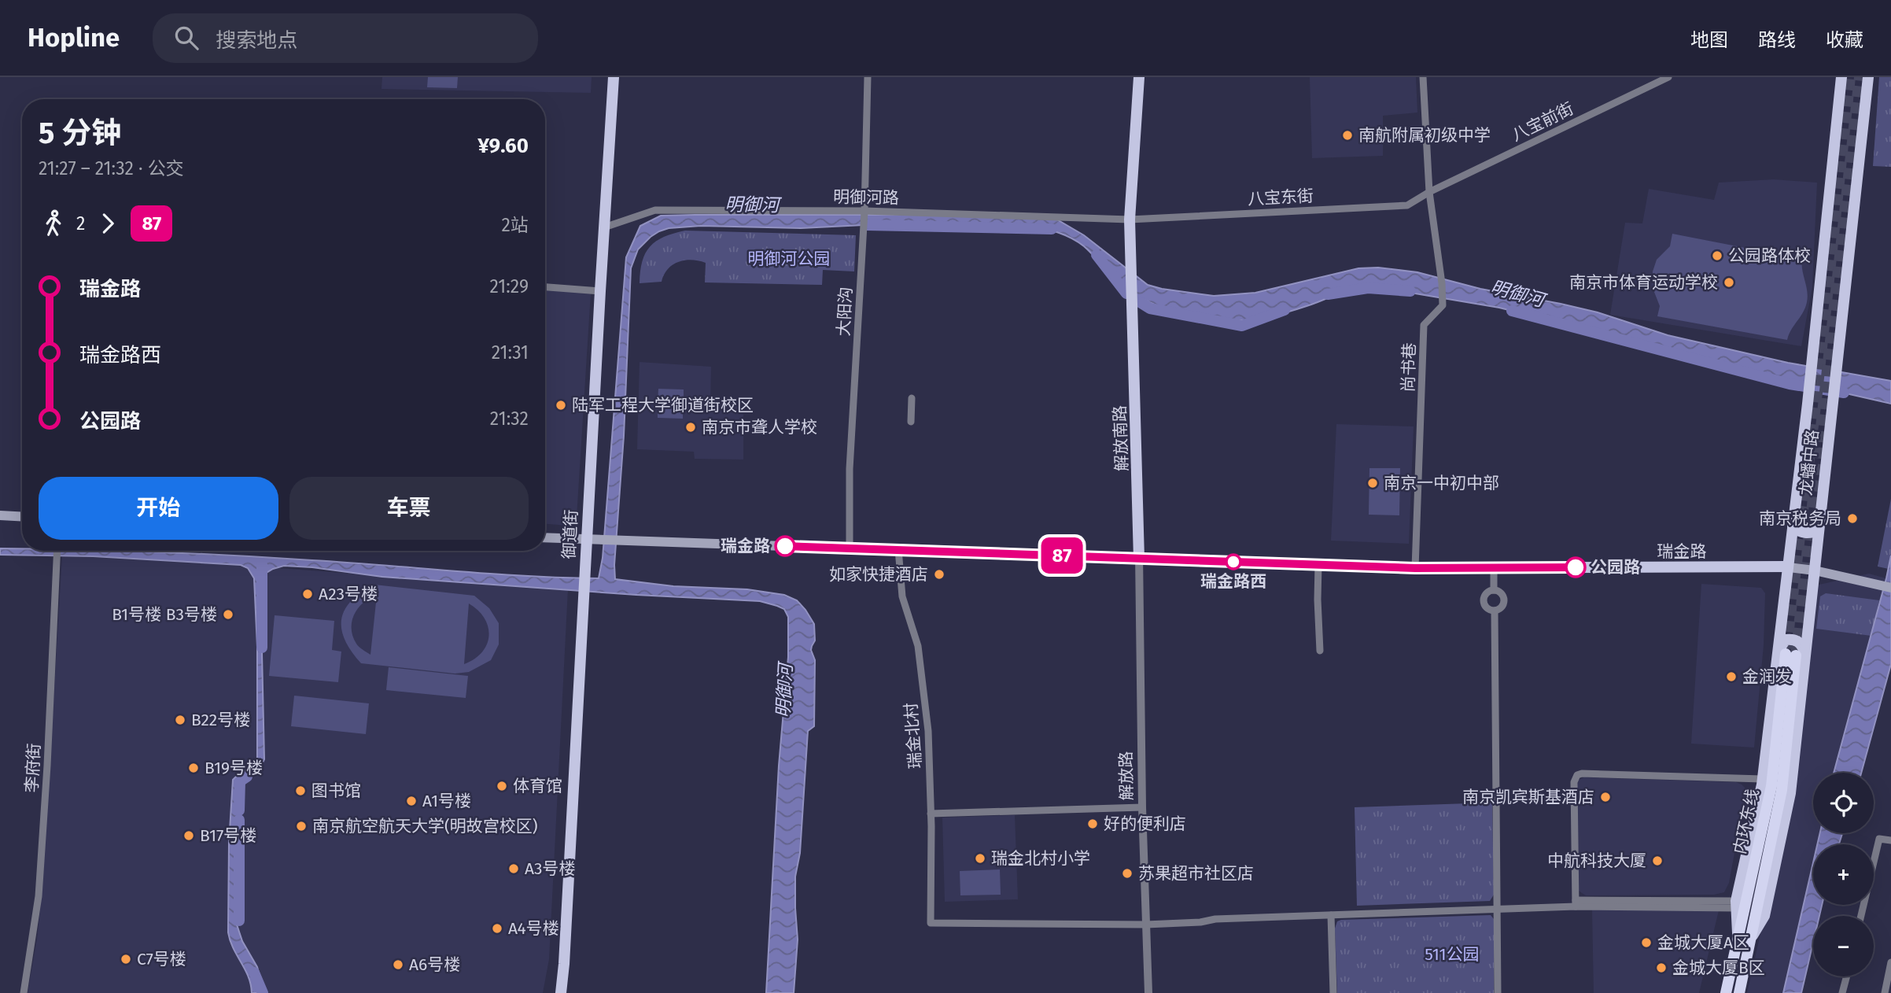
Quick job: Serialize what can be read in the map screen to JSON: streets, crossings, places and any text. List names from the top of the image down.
{
  "streets": {
    "highway": ["内环东线"],
    "main road": ["龙蟠中路", "御道街", "瑞金路"],
    "street": [
      "八宝前街",
      "明御河路",
      "八宝东街",
      "大阳沟",
      "尚书巷",
      "解放南路",
      "瑞金北村",
      "李府街",
      "解放路"
    ]
  },
  "crossings": [
    ["八宝前街", "八宝东街"],
    ["八宝前街", "尚书巷"],
    ["明御河路", "八宝东街"],
    ["明御河路", "大阳沟"],
    ["明御河路", "御道街"],
    ["八宝东街", "尚书巷"],
    ["大阳沟", "瑞金路"],
    ["尚书巷", "瑞金路"],
    ["解放南路", "瑞金路"],
    ["解放南路", "解放路"],
    ["龙蟠中路", "瑞金路"],
    ["龙蟠中路", "内环东线"],
    ["御道街", "瑞金路"],
    ["瑞金路", "瑞金北村"],
    ["瑞金路", "解放路"],
    ["瑞金北村", "解放路"]
  ],
  "water": ["明御河"],
  "parks": ["明御河公园", "511公园"],
  "places": [
    "南航附属初级中学",
    "公园路体校",
    "南京市体育运动学校",
    "陆军工程大学御道街校区",
    "南京市聋人学校",
    "南京一中初中部",
    "南京税务局",
    "瑞金路",
    "瑞金路西",
    "公园路",
    "如家快捷酒店",
    "A23号楼",
    "B1号楼 B3号楼",
    "金润发",
    "B22号楼",
    "B19号楼",
    "体育馆",
    "图书馆",
    "南京凯宾斯基酒店",
    "A1号楼",
    "好的便利店",
    "南京航空航天大学(明故宫校区)",
    "B17号楼",
    "瑞金北村小学",
    "中航科技大厦",
    "A3号楼",
    "苏果超市社区店",
    "A4号楼",
    "金城大厦A区",
    "C7号楼",
    "A6号楼",
    "金城大厦B区"
  ],
  "lines": ["bus line 87"],
  "page": {
    "header": "Hopline",
    "search": "搜索地点",
    "nav": ["地图", "路线", "收藏"],
    "on_map": "87",
    "heading": ["5 分钟", "21:27 – 21:32 · 公交", "¥9.60"],
    "legs": ["2", "87", "2站"],
    "list": [
      {
        "name": "瑞金路",
        "value": "21:29"
      },
      {
        "name": "瑞金路西",
        "value": "21:31"
      },
      {
        "name": "公园路",
        "value": "21:32"
      }
    ],
    "buttons": ["开始", "车票"],
    "map_buttons": ["+", "−"]
  }
}
